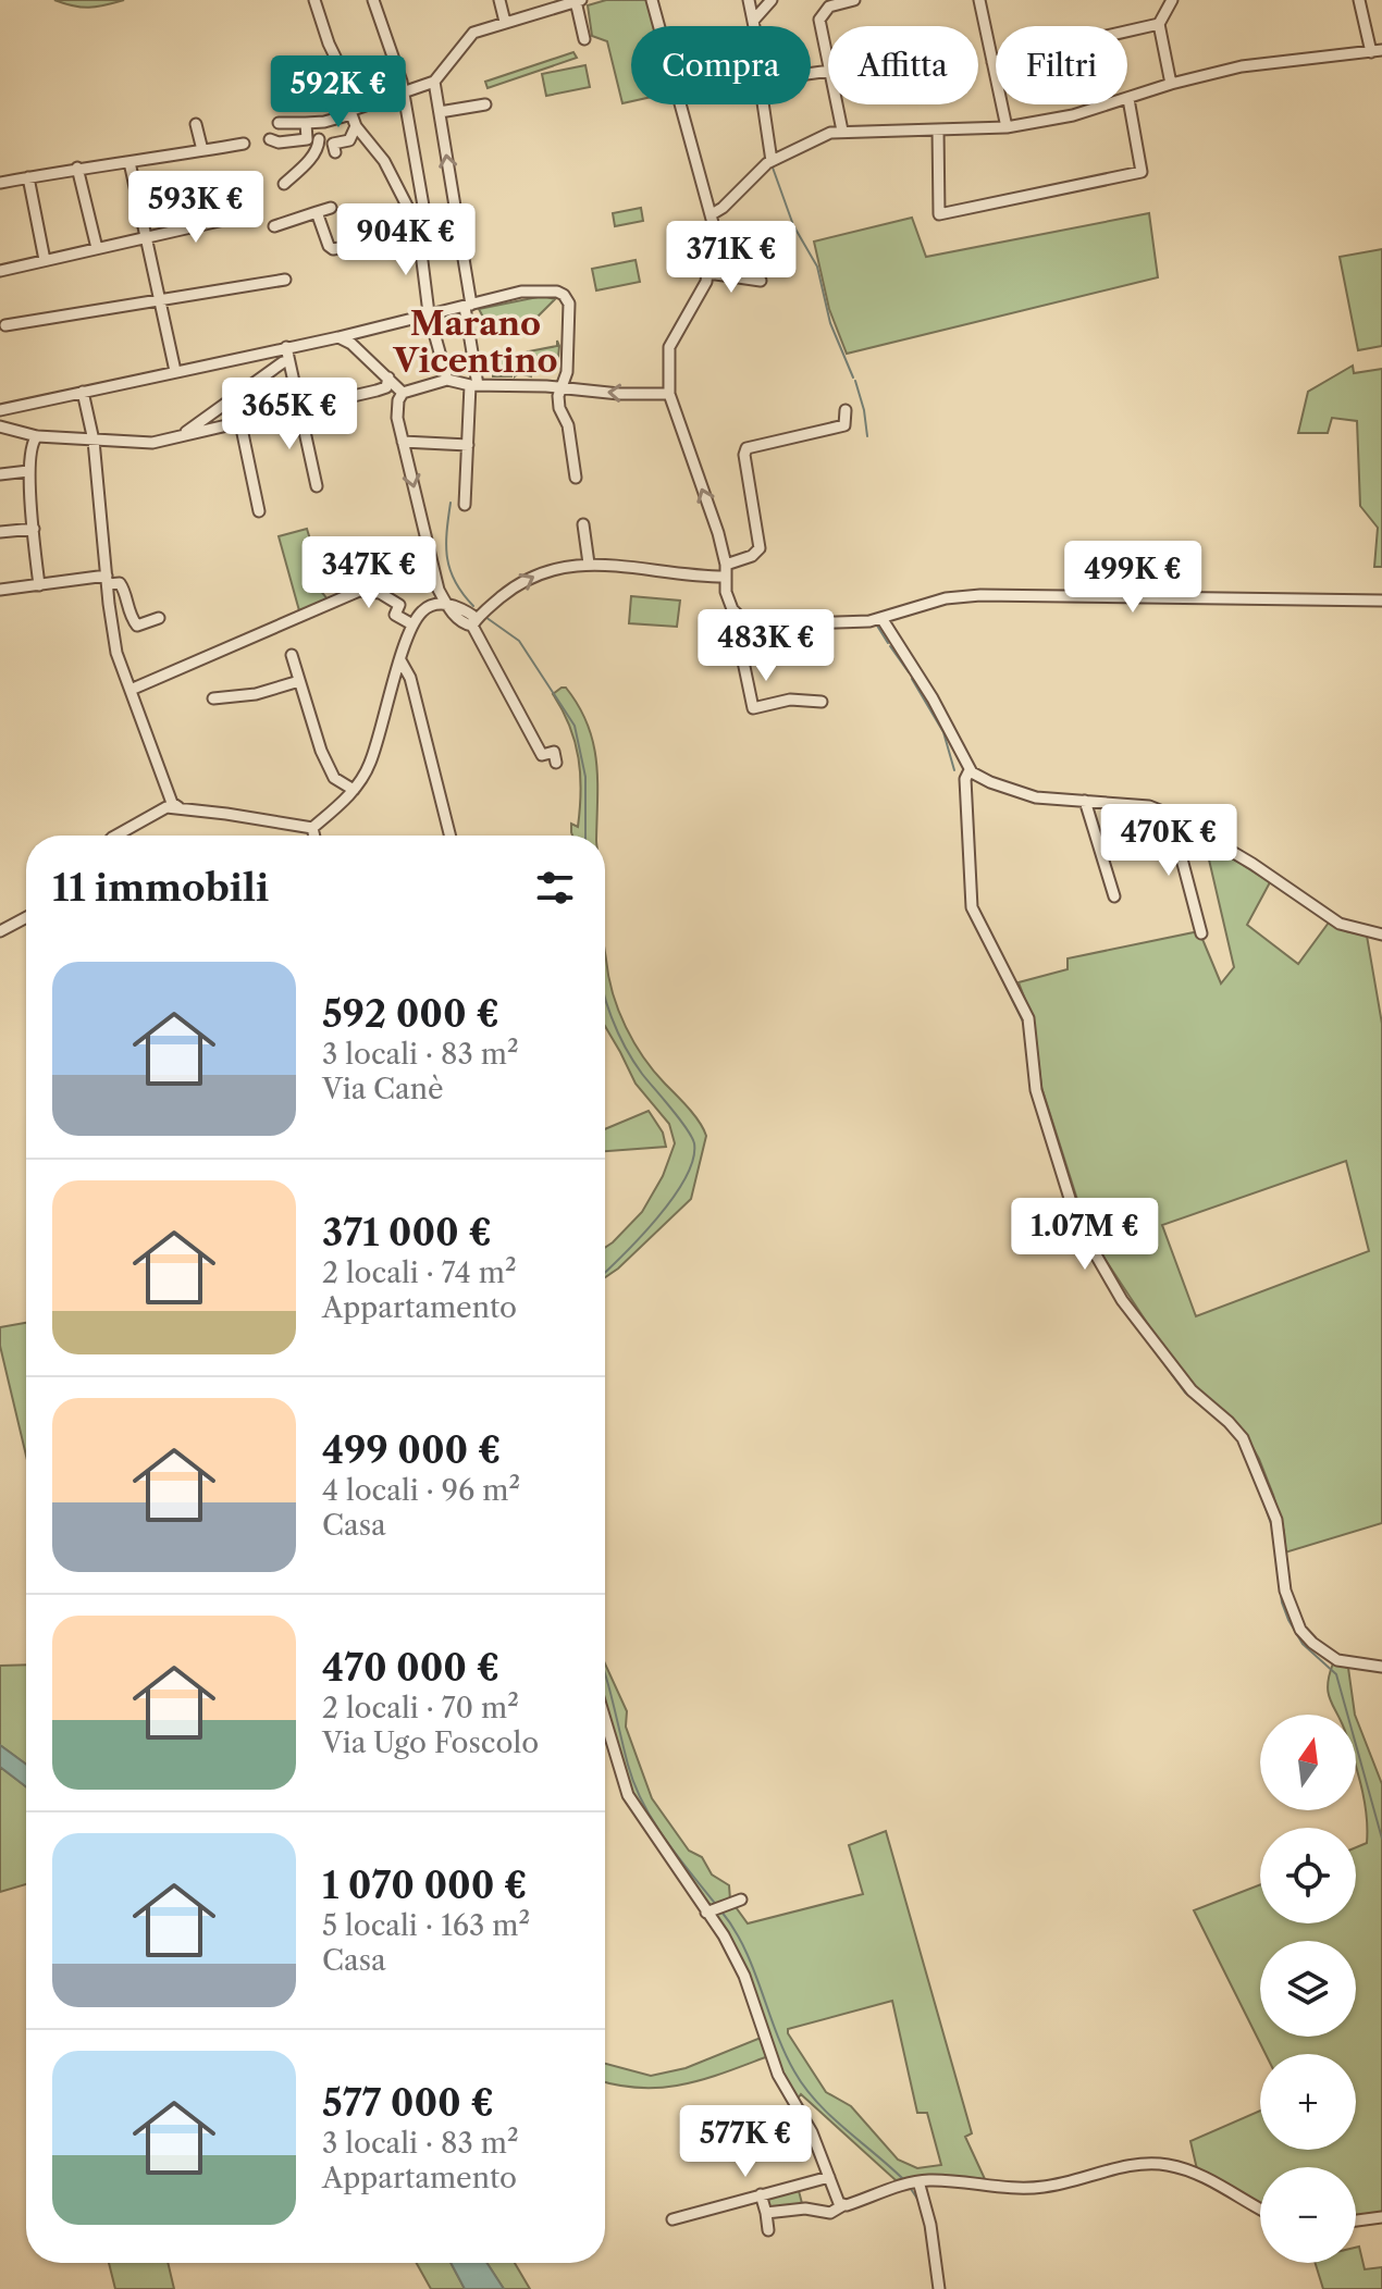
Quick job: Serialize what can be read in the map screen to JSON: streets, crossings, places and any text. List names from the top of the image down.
{
  "districts": ["Marano Vicentino"],
  "north": "top",
  "page": {
    "chip": ["Compra", "Affitta", "Filtri"],
    "price": [
      "592K €",
      "593K €",
      "904K €",
      "371K €",
      "365K €",
      "347K €",
      "499K €",
      "483K €",
      "470K €",
      "1.07M €",
      "577K €"
    ],
    "heading": "11 immobili",
    "list": [
      {
        "name": "592 000 €",
        "note": "3 locali · 83 m² · Via Canè"
      },
      {
        "name": "371 000 €",
        "note": "2 locali · 74 m² · Appartamento"
      },
      {
        "name": "499 000 €",
        "note": "4 locali · 96 m² · Casa"
      },
      {
        "name": "470 000 €",
        "note": "2 locali · 70 m² · Via Ugo Foscolo"
      },
      {
        "name": "1 070 000 €",
        "note": "5 locali · 163 m² · Casa"
      },
      {
        "name": "577 000 €",
        "note": "3 locali · 83 m² · Appartamento"
      }
    ],
    "map_buttons": ["+", "−"]
  }
}
